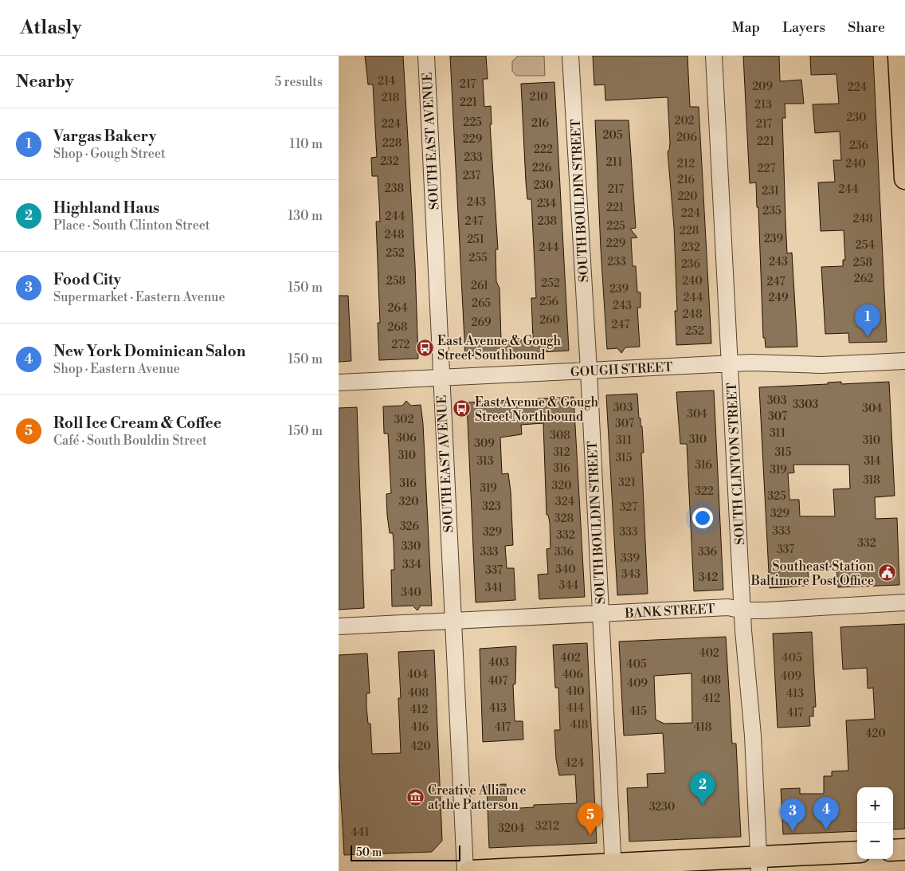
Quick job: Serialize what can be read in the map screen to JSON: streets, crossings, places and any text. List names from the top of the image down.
{
  "streets": {
    "street": [
      "SOUTH EAST AVENUE",
      "SOUTH BOULDIN STREET",
      "GOUGH STREET",
      "SOUTH CLINTON STREET",
      "BANK STREET"
    ]
  },
  "crossings": [
    ["SOUTH EAST AVENUE", "GOUGH STREET"],
    ["SOUTH EAST AVENUE", "BANK STREET"],
    ["SOUTH BOULDIN STREET", "GOUGH STREET"],
    ["SOUTH BOULDIN STREET", "BANK STREET"],
    ["GOUGH STREET", "SOUTH CLINTON STREET"],
    ["SOUTH CLINTON STREET", "BANK STREET"]
  ],
  "places": {
    "bus stop": ["East Avenue & Gough Street Southbound", "East Avenue & Gough Street Northbound"],
    "public building": ["Southeast Station Baltimore Post Office"],
    "museum": ["Creative Alliance at the Patterson"]
  },
  "house_numbers": [
    "214",
    "217",
    "209",
    "224",
    "210",
    "218",
    "221",
    "213",
    "230",
    "202",
    "225",
    "216",
    "224",
    "217",
    "205",
    "206",
    "229",
    "221",
    "228",
    "236",
    "222",
    "233",
    "232",
    "211",
    "212",
    "240",
    "226",
    "227",
    "237",
    "216",
    "230",
    "238",
    "217",
    "244",
    "231",
    "220",
    "243",
    "234",
    "221",
    "235",
    "224",
    "244",
    "248",
    "247",
    "238",
    "225",
    "228",
    "248",
    "239",
    "251",
    "229",
    "254",
    "244",
    "232",
    "252",
    "255",
    "233",
    "243",
    "258",
    "236",
    "262",
    "258",
    "240",
    "247",
    "252",
    "261",
    "239",
    "244",
    "249",
    "256",
    "265",
    "243",
    "264",
    "248",
    "260",
    "269",
    "247",
    "268",
    "252",
    "272",
    "303",
    "3303",
    "303",
    "304",
    "304",
    "307",
    "302",
    "307",
    "311",
    "308",
    "306",
    "310",
    "311",
    "310",
    "309",
    "312",
    "315",
    "310",
    "315",
    "313",
    "314",
    "316",
    "316",
    "319",
    "318",
    "321",
    "316",
    "320",
    "319",
    "322",
    "325",
    "320",
    "324",
    "323",
    "327",
    "329",
    "328",
    "326",
    "333",
    "329",
    "333",
    "332",
    "332",
    "330",
    "337",
    "333",
    "336",
    "336",
    "339",
    "334",
    "340",
    "337",
    "343",
    "342",
    "344",
    "341",
    "340",
    "402",
    "402",
    "405",
    "403",
    "405",
    "404",
    "406",
    "409",
    "408",
    "407",
    "409",
    "410",
    "408",
    "413",
    "412",
    "413",
    "414",
    "412",
    "415",
    "417",
    "418",
    "416",
    "417",
    "418",
    "420",
    "420",
    "424",
    "3230",
    "3212",
    "3204",
    "441"
  ],
  "scale_bar": "50 m",
  "page": {
    "header": "Atlasly",
    "nav": ["Map", "Layers", "Share"],
    "heading": ["Nearby", "5 results"],
    "list": [
      {
        "mark": "1",
        "name": "Vargas Bakery",
        "note": "Shop · Gough Street",
        "value": "110 m"
      },
      {
        "mark": "2",
        "name": "Highland Haus",
        "note": "Place · South Clinton Street",
        "value": "130 m"
      },
      {
        "mark": "3",
        "name": "Food City",
        "note": "Supermarket · Eastern Avenue",
        "value": "150 m"
      },
      {
        "mark": "4",
        "name": "New York Dominican Salon",
        "note": "Shop · Eastern Avenue",
        "value": "150 m"
      },
      {
        "mark": "5",
        "name": "Roll Ice Cream & Coffee",
        "note": "Café · South Bouldin Street",
        "value": "150 m"
      }
    ],
    "pins": [
      "1",
      "2",
      "4",
      "3",
      "5"
    ],
    "map_buttons": ["+", "−"],
    "scale": "50 m"
  }
}
